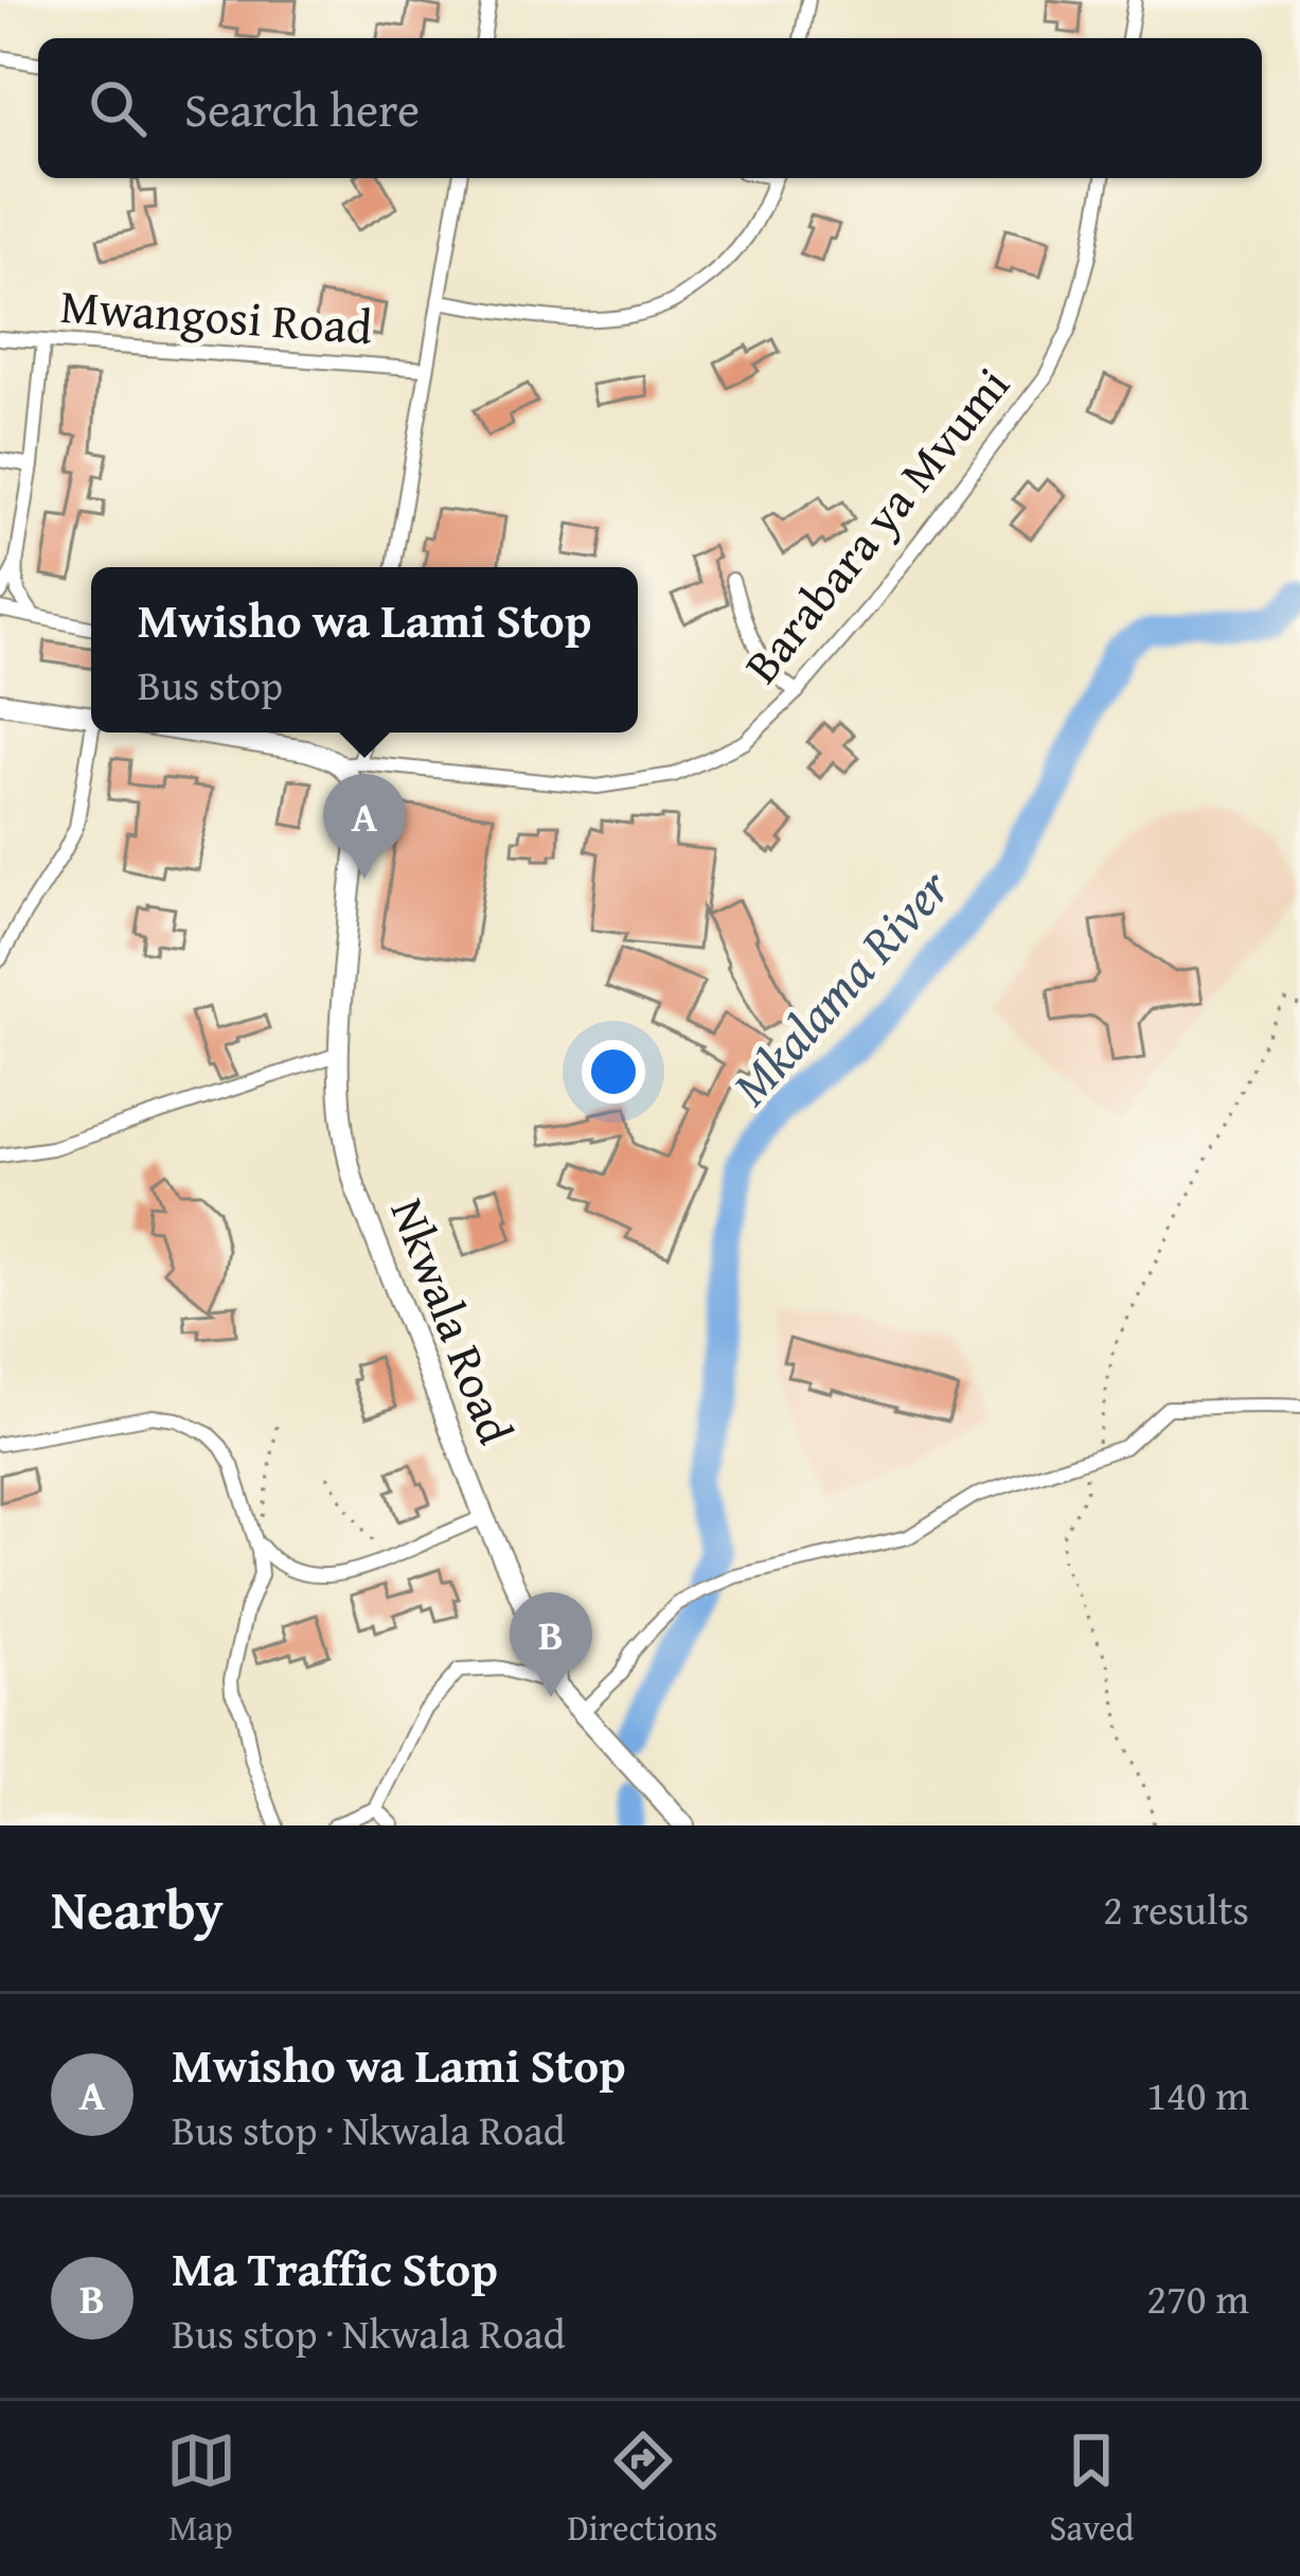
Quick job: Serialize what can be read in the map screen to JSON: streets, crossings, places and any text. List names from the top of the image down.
{
  "streets": {
    "street": ["Mwangosi Road", "Barabara ya Mvumi", "Nkwala Road"]
  },
  "crossings": [
    ["Barabara ya Mvumi", "Nkwala Road"]
  ],
  "water": ["Mkalama River"],
  "page": {
    "search": "Search here",
    "popup": ["Mwisho wa Lami Stop", "Bus stop"],
    "pins": ["A", "B"],
    "heading": ["Nearby", "2 results"],
    "list": [
      {
        "mark": "A",
        "name": "Mwisho wa Lami Stop",
        "note": "Bus stop · Nkwala Road",
        "value": "140 m"
      },
      {
        "mark": "B",
        "name": "Ma Traffic Stop",
        "note": "Bus stop · Nkwala Road",
        "value": "270 m"
      }
    ],
    "nav": ["Map", "Directions", "Saved"]
  }
}
